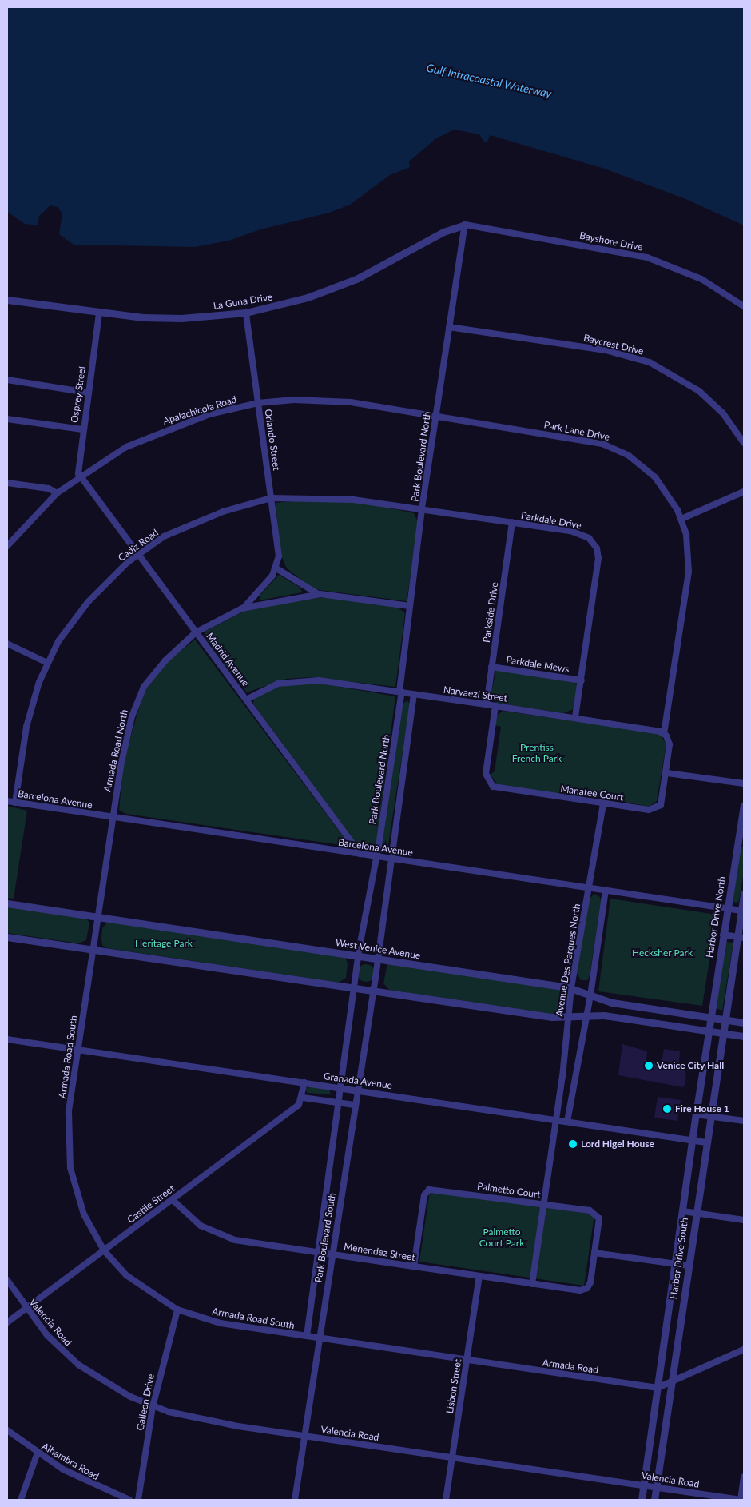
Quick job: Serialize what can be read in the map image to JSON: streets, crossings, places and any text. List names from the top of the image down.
{
  "streets": {
    "street": [
      "Bayshore Drive",
      "La Guna Drive",
      "Baycrest Drive",
      "Osprey Street",
      "Apalachicola Road",
      "Park Lane Drive",
      "Orlando Street",
      "Park Boulevard North",
      "Parkdale Drive",
      "Cadiz Road",
      "Parkside Drive",
      "Madrid Avenue",
      "Parkdale Mews",
      "Narvaezi Street",
      "Armada Road North",
      "Manatee Court",
      "Barcelona Avenue",
      "Harbor Drive North",
      "West Venice Avenue",
      "Avenue Des Parques North",
      "Armada Road South",
      "Granada Avenue",
      "Palmetto Court",
      "Castile Street",
      "Park Boulevard South",
      "Menendez Street",
      "Harbor Drive South",
      "Valencia Road",
      "Armada Road",
      "Lisbon Street",
      "Galleon Drive",
      "Alhambra Road"
    ]
  },
  "crossings": [
    ["Bayshore Drive", "La Guna Drive"],
    ["Bayshore Drive", "Park Boulevard North"],
    ["La Guna Drive", "Osprey Street"],
    ["La Guna Drive", "Orlando Street"],
    ["La Guna Drive", "Park Boulevard North"],
    ["Baycrest Drive", "Park Boulevard North"],
    ["Osprey Street", "Apalachicola Road"],
    ["Osprey Street", "Madrid Avenue"],
    ["Apalachicola Road", "Park Lane Drive"],
    ["Apalachicola Road", "Orlando Street"],
    ["Apalachicola Road", "Park Boulevard North"],
    ["Apalachicola Road", "Madrid Avenue"],
    ["Park Lane Drive", "Park Boulevard North"],
    ["Park Lane Drive", "Narvaezi Street"],
    ["Orlando Street", "Cadiz Road"],
    ["Park Boulevard North", "Parkdale Drive"],
    ["Park Boulevard North", "Cadiz Road"],
    ["Park Boulevard North", "Narvaezi Street"],
    ["Park Boulevard North", "Armada Road North"],
    ["Park Boulevard North", "Barcelona Avenue"],
    ["Park Boulevard North", "West Venice Avenue"],
    ["Park Boulevard North", "Park Boulevard South"],
    ["Parkdale Drive", "Cadiz Road"],
    ["Parkdale Drive", "Parkside Drive"],
    ["Parkdale Drive", "Parkdale Mews"],
    ["Parkdale Drive", "Narvaezi Street"],
    ["Cadiz Road", "Madrid Avenue"],
    ["Cadiz Road", "Barcelona Avenue"],
    ["Parkside Drive", "Parkdale Mews"],
    ["Parkside Drive", "Narvaezi Street"],
    ["Madrid Avenue", "Narvaezi Street"],
    ["Madrid Avenue", "Armada Road North"],
    ["Madrid Avenue", "Barcelona Avenue"],
    ["Narvaezi Street", "Manatee Court"],
    ["Armada Road North", "Barcelona Avenue"],
    ["Armada Road North", "West Venice Avenue"],
    ["Armada Road North", "Armada Road South"],
    ["Manatee Court", "Avenue Des Parques North"],
    ["Barcelona Avenue", "Harbor Drive North"],
    ["Barcelona Avenue", "Avenue Des Parques North"],
    ["Harbor Drive North", "West Venice Avenue"],
    ["Harbor Drive North", "Harbor Drive South"],
    ["West Venice Avenue", "Avenue Des Parques North"],
    ["West Venice Avenue", "Park Boulevard South"],
    ["West Venice Avenue", "Harbor Drive South"],
    ["Avenue Des Parques North", "Granada Avenue"],
    ["Avenue Des Parques North", "Palmetto Court"],
    ["Avenue Des Parques North", "Menendez Street"],
    ["Armada Road South", "Granada Avenue"],
    ["Armada Road South", "Castile Street"],
    ["Armada Road South", "Park Boulevard South"],
    ["Armada Road South", "Armada Road"],
    ["Armada Road South", "Lisbon Street"],
    ["Armada Road South", "Galleon Drive"],
    ["Granada Avenue", "Park Boulevard South"],
    ["Granada Avenue", "Harbor Drive South"],
    ["Palmetto Court", "Menendez Street"],
    ["Castile Street", "Menendez Street"],
    ["Castile Street", "Valencia Road"],
    ["Park Boulevard South", "Menendez Street"],
    ["Park Boulevard South", "Valencia Road"],
    ["Menendez Street", "Lisbon Street"],
    ["Harbor Drive South", "Valencia Road"],
    ["Harbor Drive South", "Armada Road"],
    ["Valencia Road", "Lisbon Street"],
    ["Valencia Road", "Galleon Drive"],
    ["Armada Road", "Lisbon Street"]
  ],
  "water": ["Gulf Intracoastal Waterway"],
  "parks": [
    "Prentiss French Park",
    "Heritage Park",
    "Hecksher Park",
    "Palmetto Court Park"
  ],
  "places": ["Venice City Hall", "Fire House 1", "Lord Higel House"]
}
